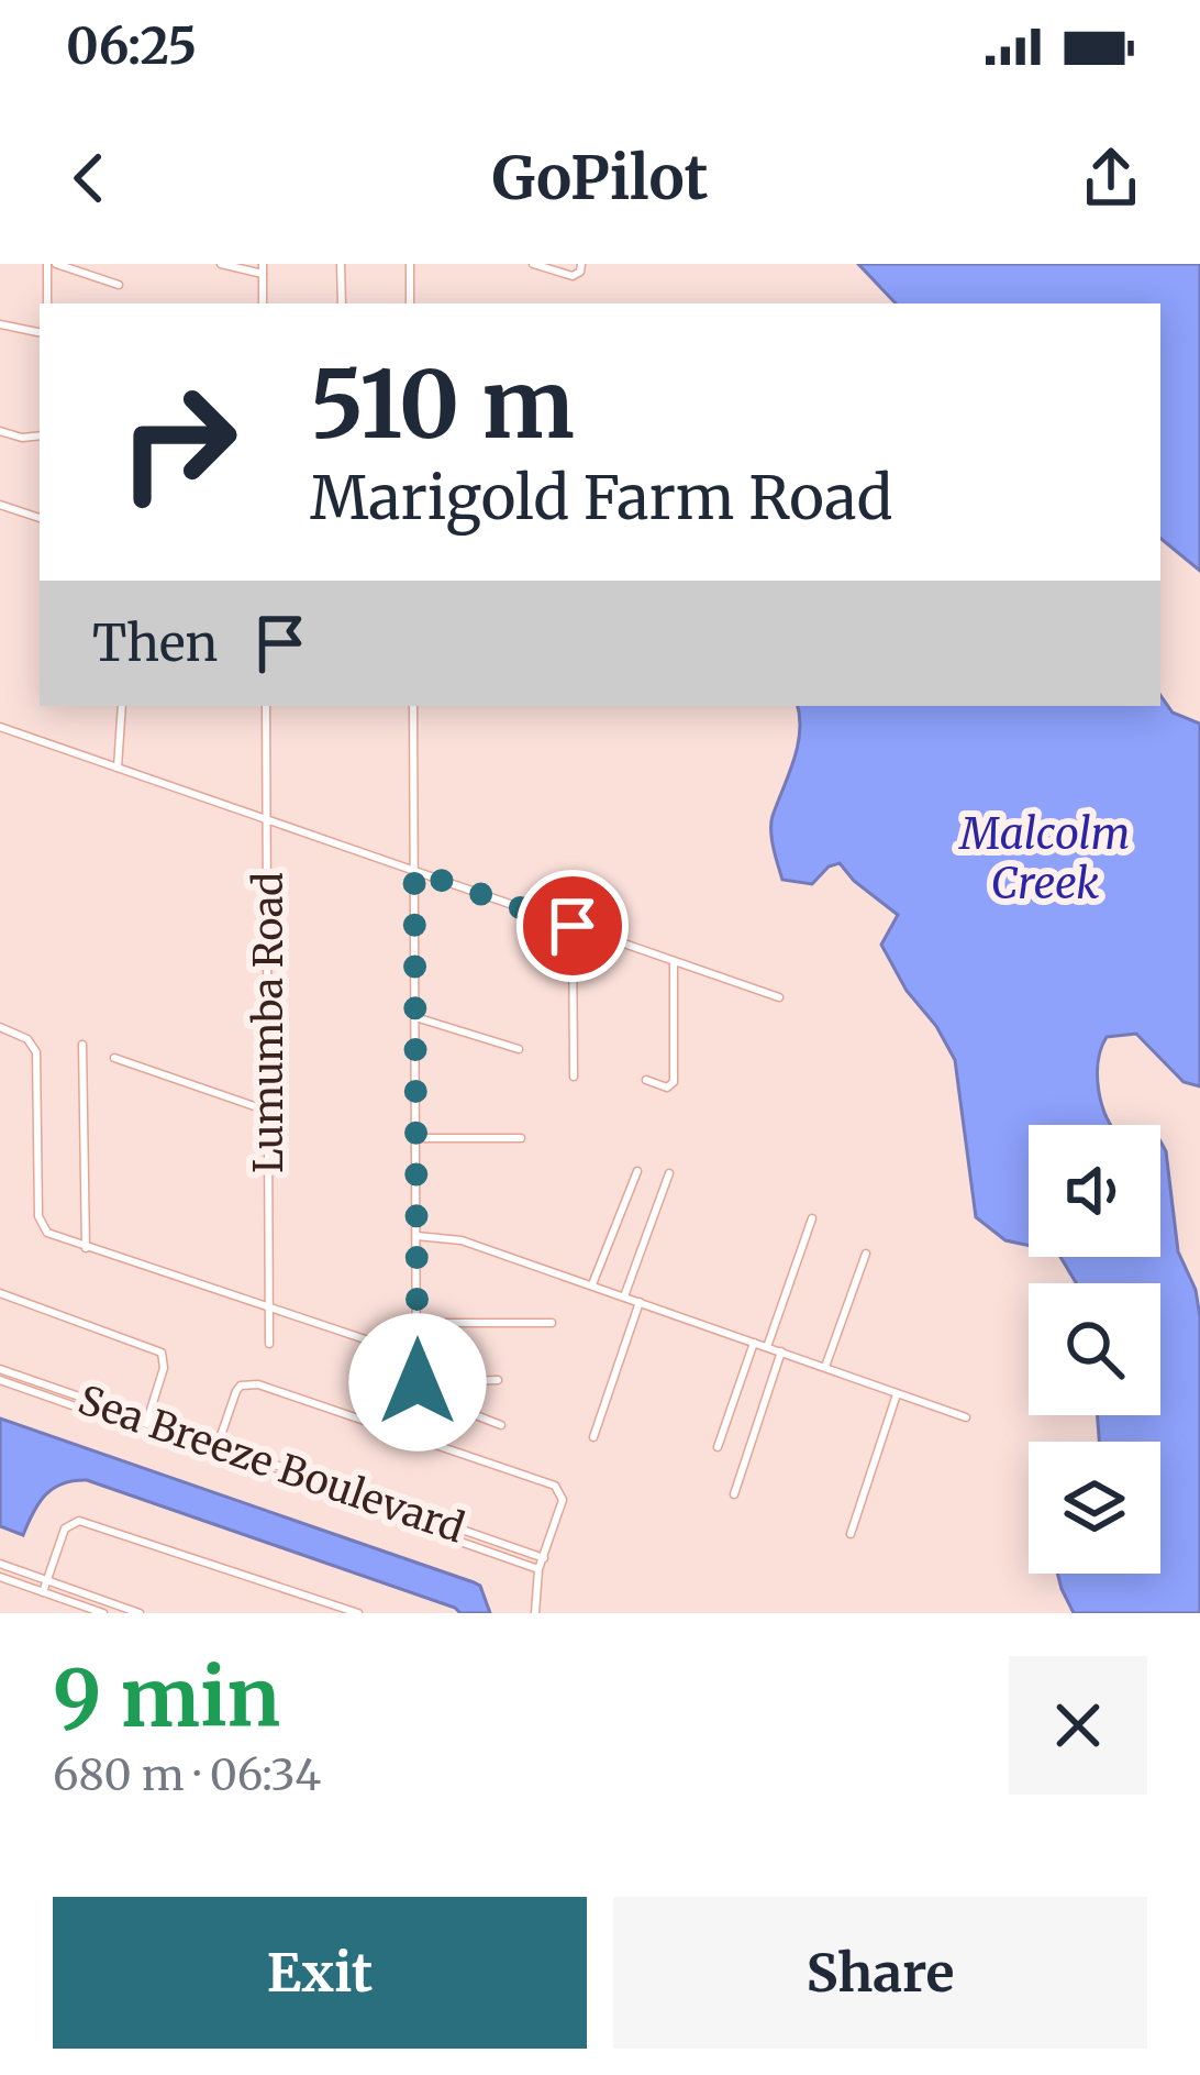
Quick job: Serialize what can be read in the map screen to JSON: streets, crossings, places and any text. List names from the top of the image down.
{
  "streets": {
    "street": ["Lumumba Road", "Sea Breeze Boulevard"]
  },
  "water": ["Malcolm Creek"],
  "page": {
    "status": "06:25",
    "header": "GoPilot",
    "turn": ["510 m", "Marigold Farm Road"],
    "then": "Then",
    "heading": ["9 min", "680 m · 06:34"],
    "buttons": ["Exit", "Share"]
  }
}
